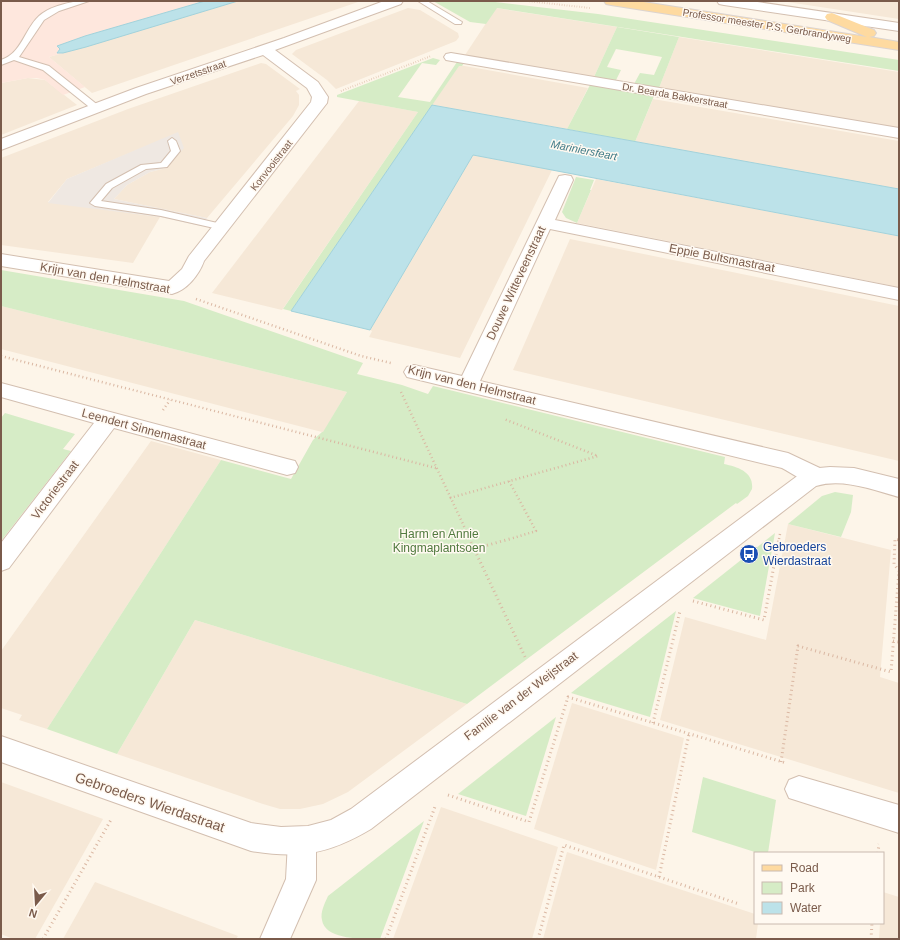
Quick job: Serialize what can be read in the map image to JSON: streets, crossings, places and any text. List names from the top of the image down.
{
  "streets": {
    "main road": ["Professor meester P.S. Gerbrandyweg"],
    "street": [
      "Verzetsstraat",
      "Dr. Bearda Bakkerstraat",
      "Konvooistraat",
      "Eppie Bultsmastraat",
      "Krijn van den Helmstraat",
      "Douwe Witteveenstraat",
      "Leendert Sinnemastraat",
      "Victoriestraat",
      "Familie van der Weijstraat",
      "Gebroeders Wierdastraat"
    ]
  },
  "crossings": [
    ["Konvooistraat", "Krijn van den Helmstraat"],
    ["Eppie Bultsmastraat", "Douwe Witteveenstraat"],
    ["Krijn van den Helmstraat", "Douwe Witteveenstraat"],
    ["Krijn van den Helmstraat", "Familie van der Weijstraat"],
    ["Leendert Sinnemastraat", "Victoriestraat"],
    ["Familie van der Weijstraat", "Gebroeders Wierdastraat"]
  ],
  "water": ["Mariniersfeart"],
  "parks": ["Harm en Annie Kingmaplantsoen"],
  "places": {
    "bus stop": ["Gebroeders Wierdastraat"]
  },
  "legend": ["Road", "Park", "Water"],
  "north": "bottom"
}
